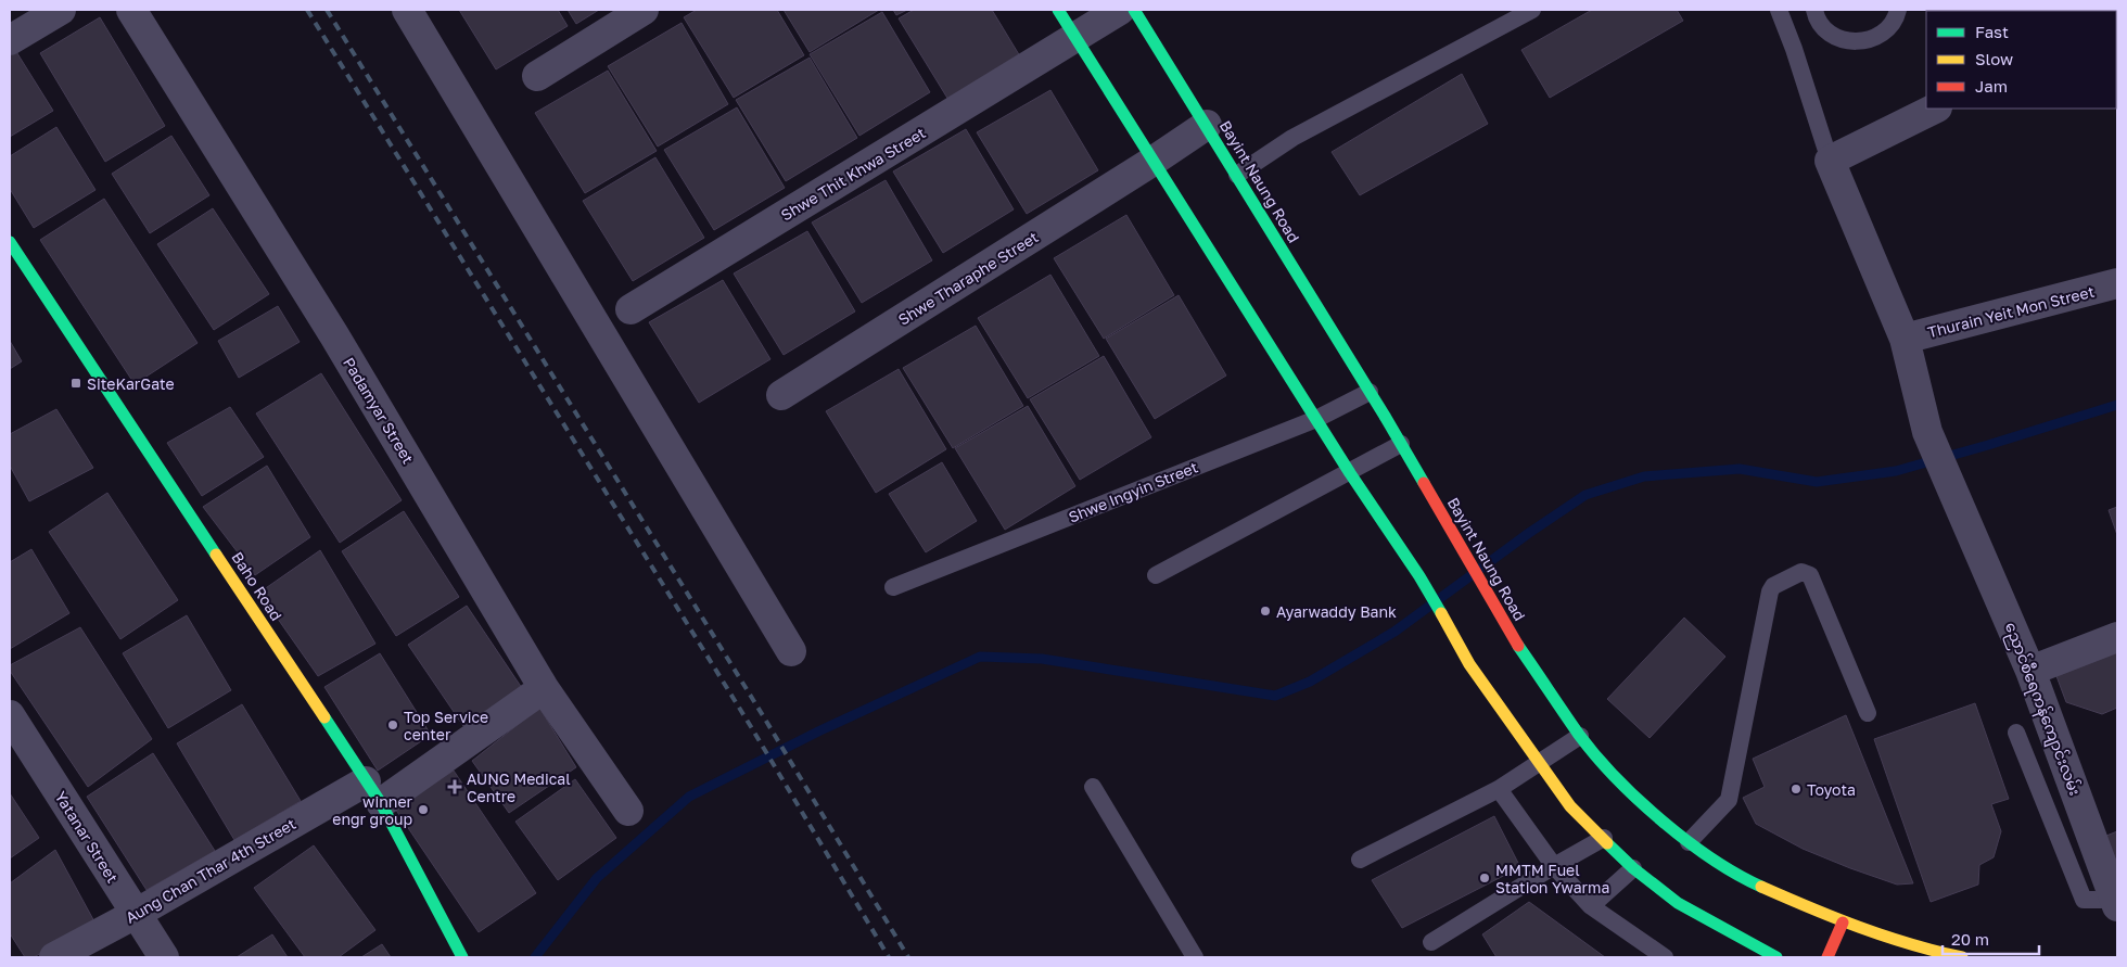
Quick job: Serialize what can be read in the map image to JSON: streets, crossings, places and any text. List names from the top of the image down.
{
  "streets": {
    "main road": ["Bayint Naung Road", "Baho Road"],
    "street": [
      "Shwe Thit Khwa Street",
      "Shwe Tharaphe Street",
      "Thurain Yeit Mon Street",
      "Padamyar Street",
      "ညောင်စီရေကန်ကျောင်းလမ်း",
      "Yatanar Street",
      "Aung Chan Thar 4th Street"
    ],
    "lane": ["Shwe Ingyin Street"]
  },
  "crossings": [
    ["Bayint Naung Road", "Shwe Tharaphe Street"],
    ["Bayint Naung Road", "Shwe Ingyin Street"],
    ["Thurain Yeit Mon Street", "ညောင်စီရေကန်ကျောင်းလမ်း"],
    ["Padamyar Street", "Aung Chan Thar 4th Street"],
    ["Baho Road", "Aung Chan Thar 4th Street"],
    ["Yatanar Street", "Aung Chan Thar 4th Street"]
  ],
  "places": {
    "transit": ["SiteKarGate"],
    "other": [
      "Ayarwaddy Bank",
      "Top Service center",
      "Toyota",
      "winner engr group",
      "MMTM Fuel Station Ywarma"
    ],
    "health": ["AUNG Medical Centre"]
  },
  "legend": ["Fast", "Slow", "Jam"],
  "scale_bar": "20 m"
}
